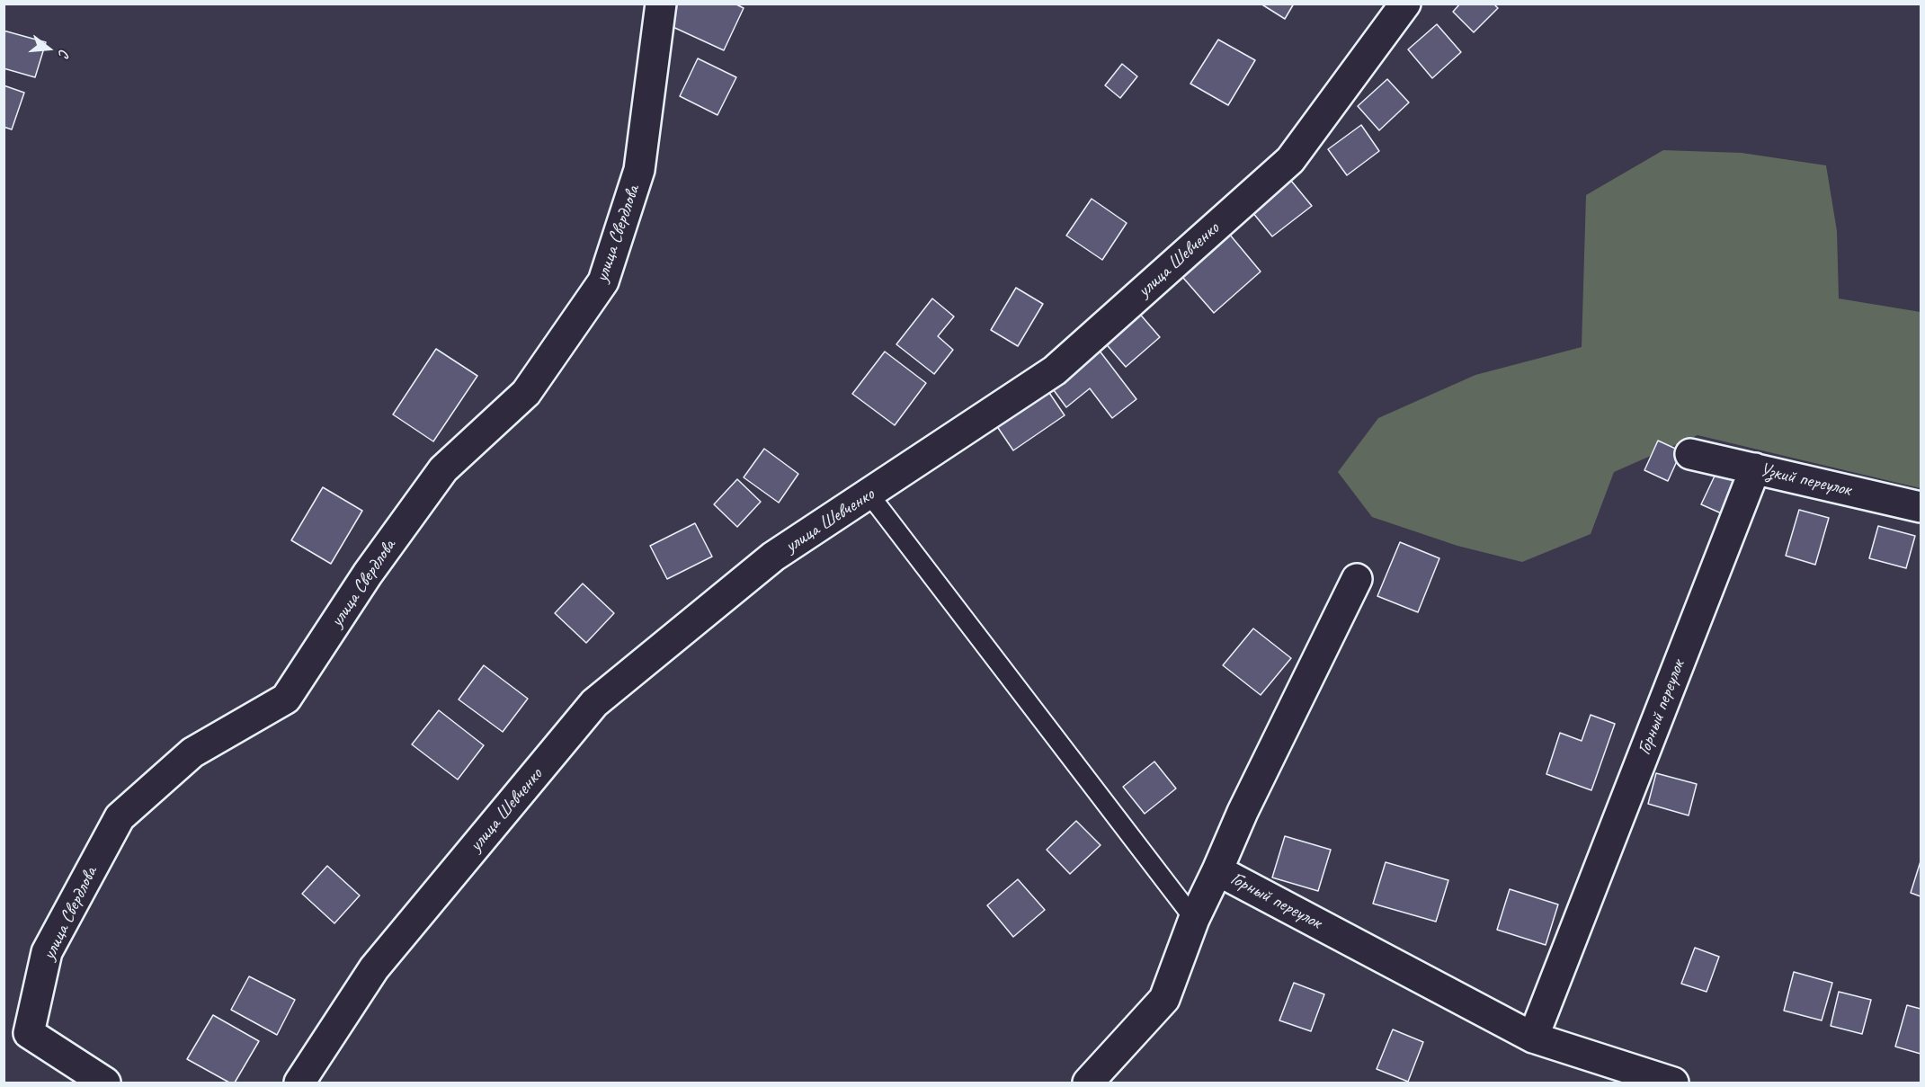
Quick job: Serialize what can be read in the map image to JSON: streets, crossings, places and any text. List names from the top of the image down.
{
  "streets": {
    "street": [
      "улица Свердлова",
      "улица Шевченко",
      "Узкий переулок",
      "Горный переулок"
    ]
  },
  "crossings": [
    ["Узкий переулок", "Горный переулок"]
  ],
  "north": "right"
}
